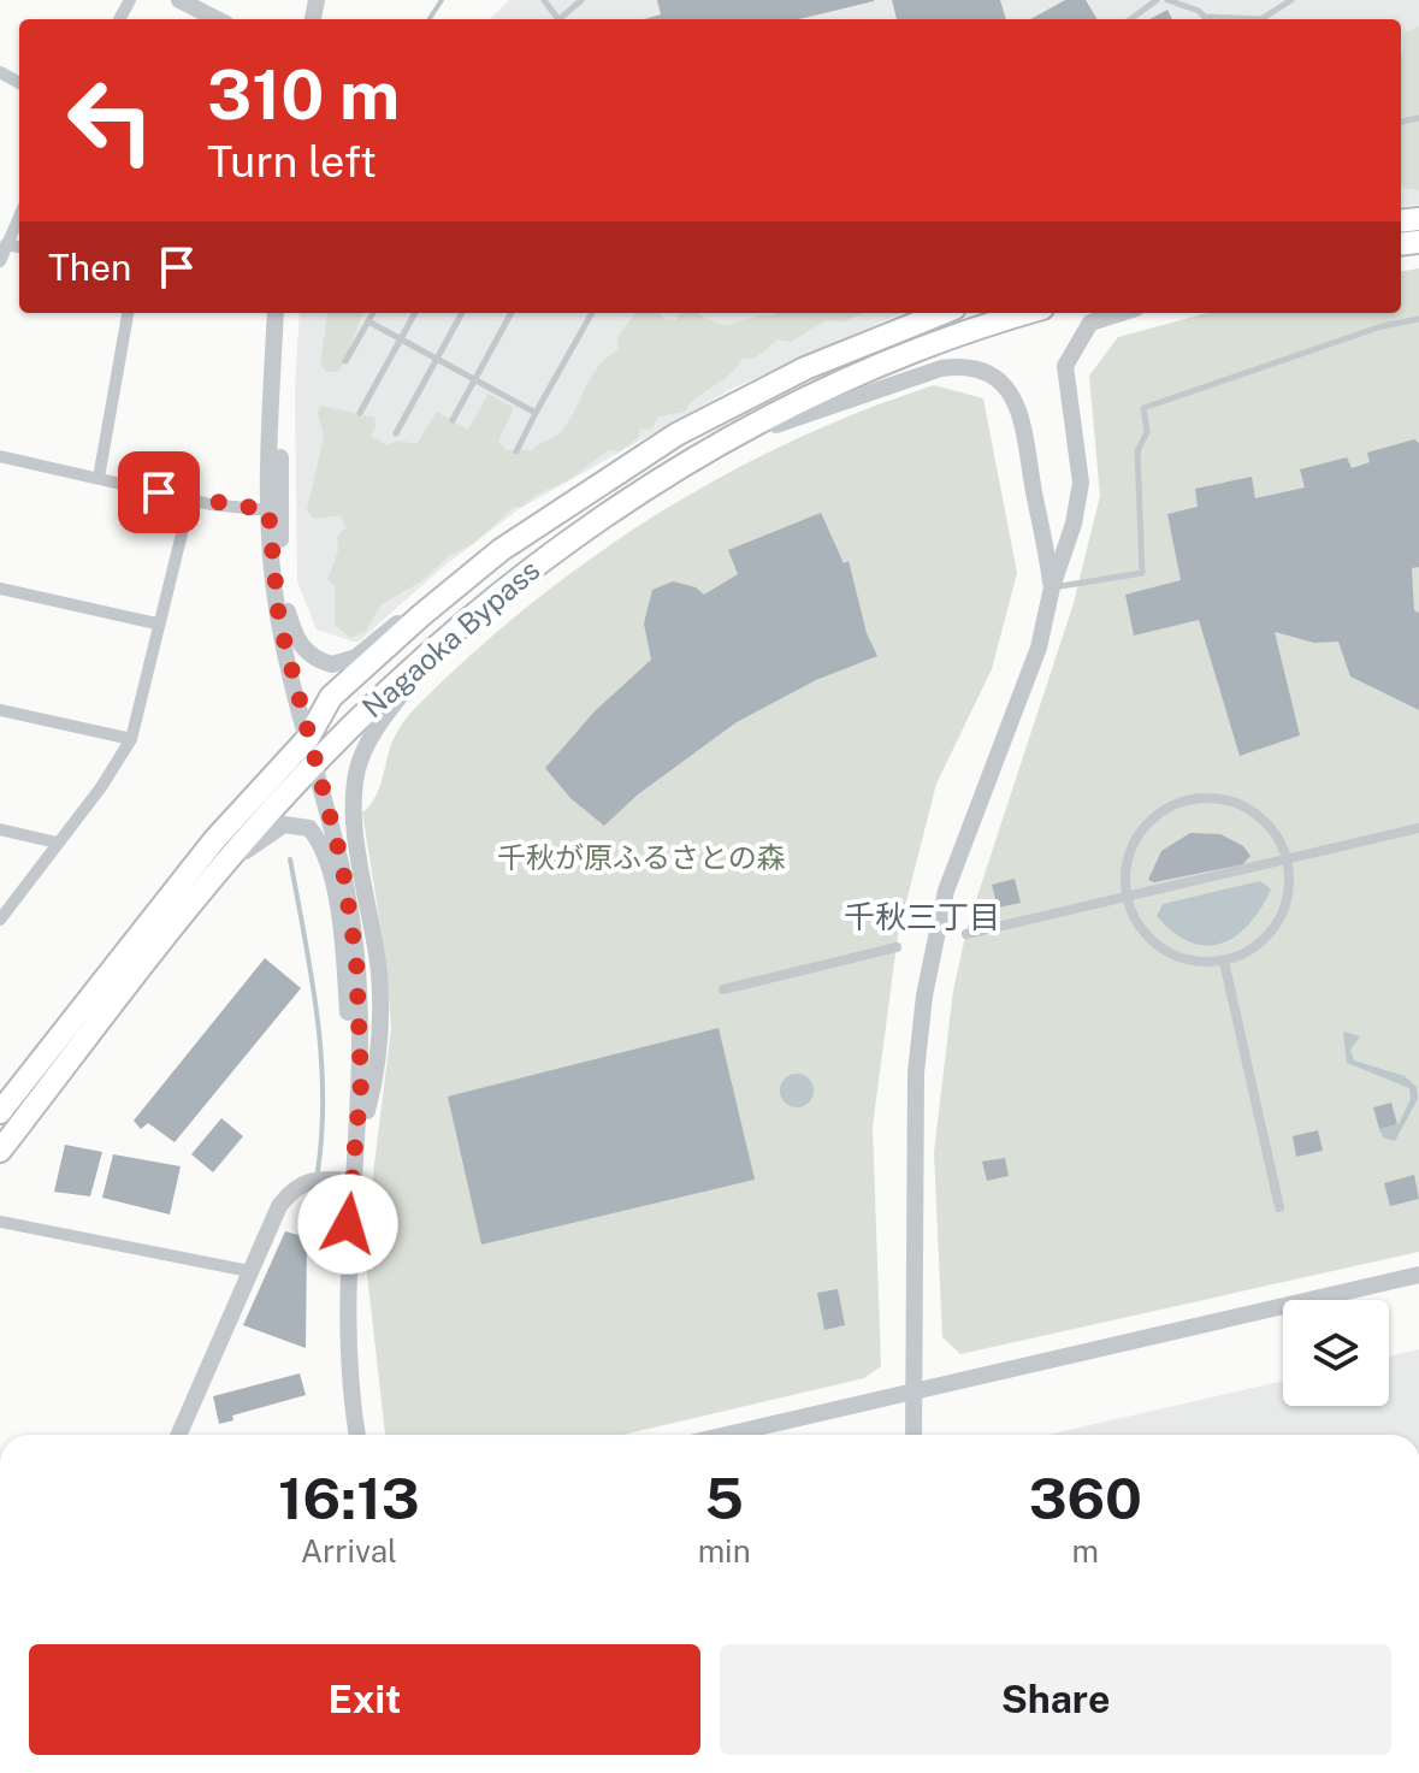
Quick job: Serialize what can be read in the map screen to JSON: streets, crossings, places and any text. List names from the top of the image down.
{
  "streets": {
    "highway": ["Nagaoka Bypass"]
  },
  "districts": ["千秋三丁目"],
  "parks": ["千秋が原ふるさとの森"],
  "page": {
    "turn": ["310 m", "Turn left"],
    "then": "Then",
    "eta": [
      "16:13",
      "Arrival",
      "5",
      "min",
      "360",
      "m"
    ],
    "buttons": ["Exit", "Share"]
  }
}
